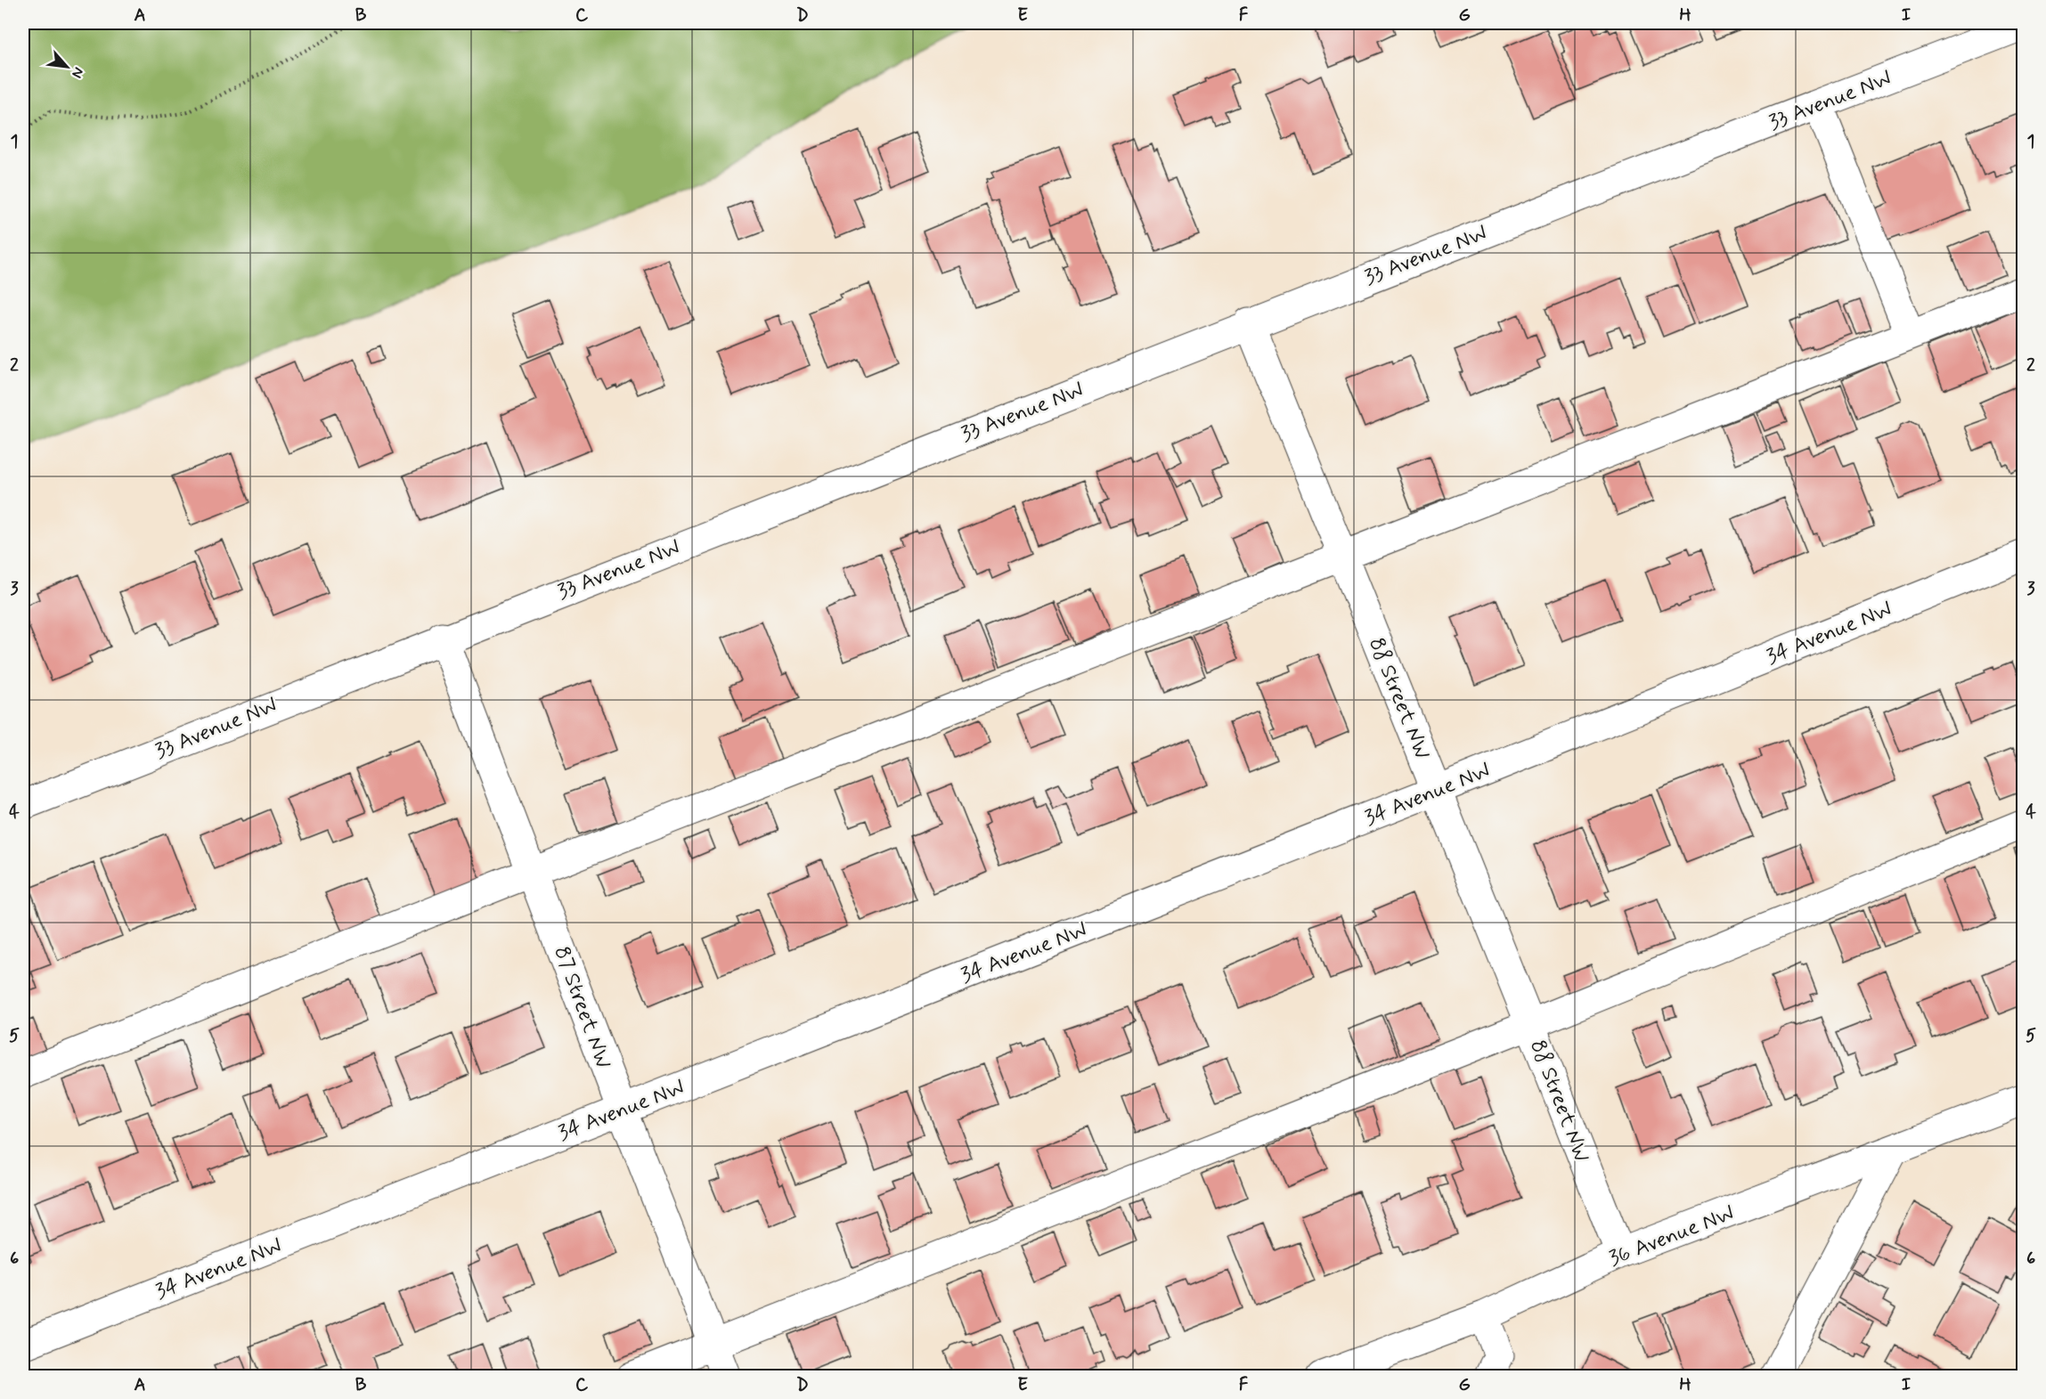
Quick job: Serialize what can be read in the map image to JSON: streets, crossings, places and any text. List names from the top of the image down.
{
  "streets": {
    "street": [
      "33 Avenue NW",
      "34 Avenue NW",
      "88 Street NW",
      "87 Street NW",
      "36 Avenue NW"
    ]
  },
  "crossings": [
    ["33 Avenue NW", "88 Street NW"],
    ["33 Avenue NW", "87 Street NW"],
    ["34 Avenue NW", "88 Street NW"],
    ["34 Avenue NW", "87 Street NW"],
    ["88 Street NW", "36 Avenue NW"]
  ],
  "north": "bottom right",
  "grid": {
    "columns": [
      "A",
      "B",
      "C",
      "D",
      "E",
      "F",
      "G",
      "H",
      "I"
    ],
    "rows": [
      "1",
      "2",
      "3",
      "4",
      "5",
      "6"
    ]
  }
}
